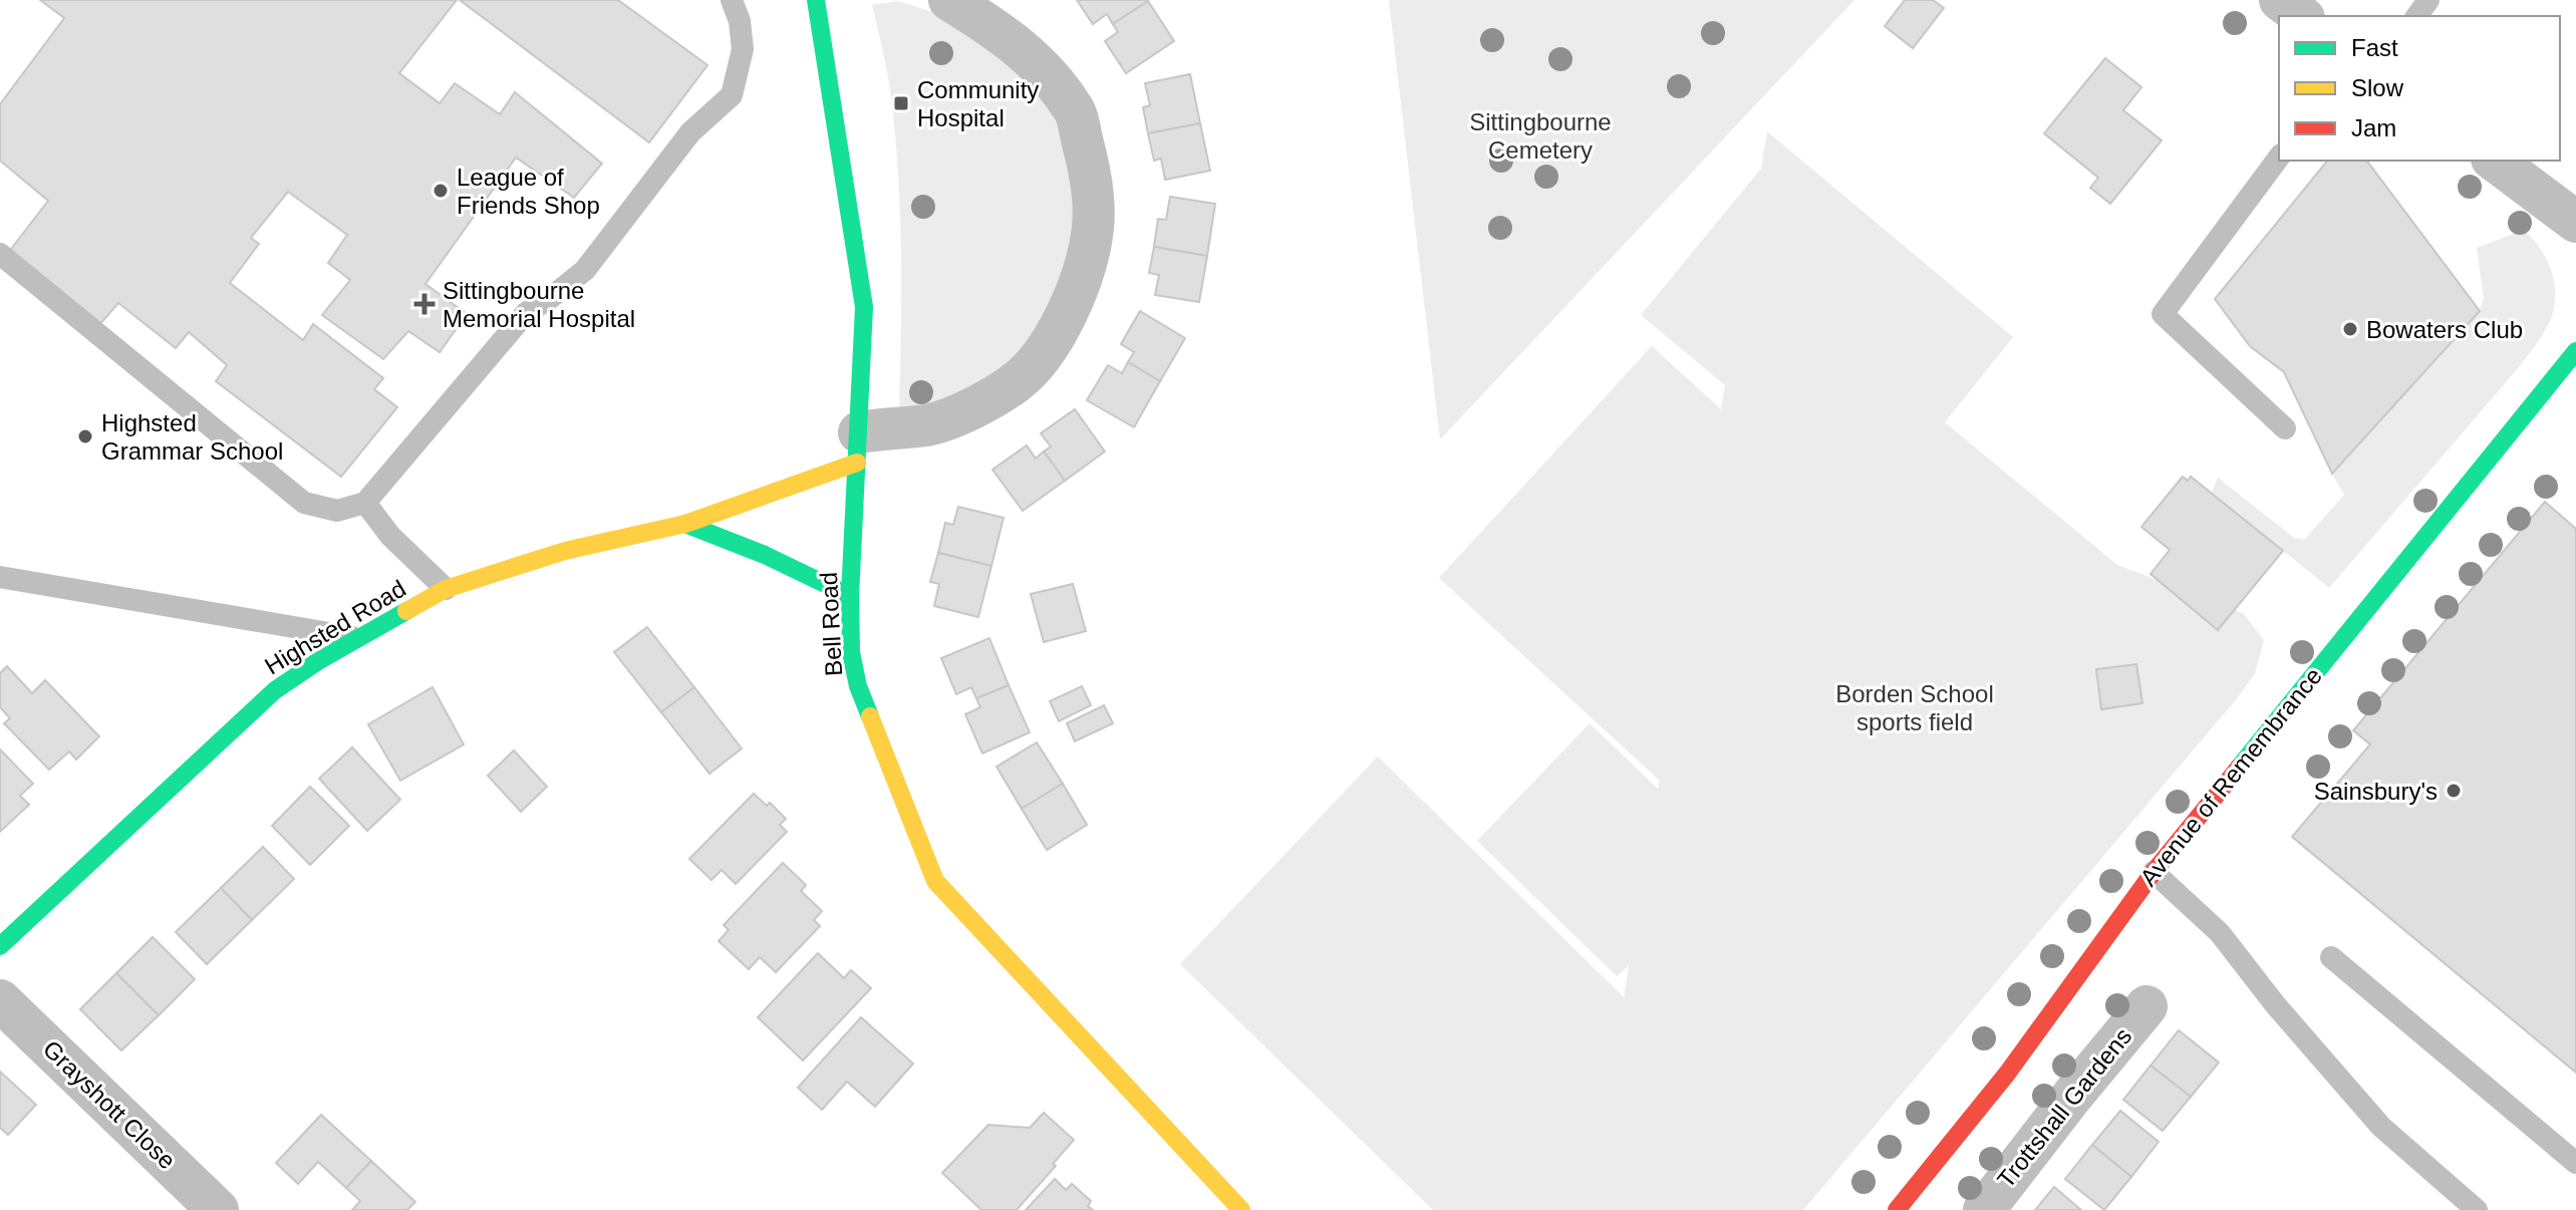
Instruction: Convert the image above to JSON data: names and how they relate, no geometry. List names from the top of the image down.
{
  "streets": {
    "street": [
      "Bell Road",
      "Highsted Road",
      "Avenue of Remembrance",
      "Grayshott Close",
      "Trottshall Gardens"
    ]
  },
  "crossings": [
    ["Bell Road", "Highsted Road"]
  ],
  "parks": ["Sittingbourne Cemetery", "Borden School sports field"],
  "places": {
    "transit": ["Community Hospital"],
    "other": [
      "League of Friends Shop",
      "Bowaters Club",
      "Highsted Grammar School",
      "Sainsbury's"
    ],
    "health": ["Sittingbourne Memorial Hospital"]
  },
  "legend": ["Fast", "Slow", "Jam"]
}
